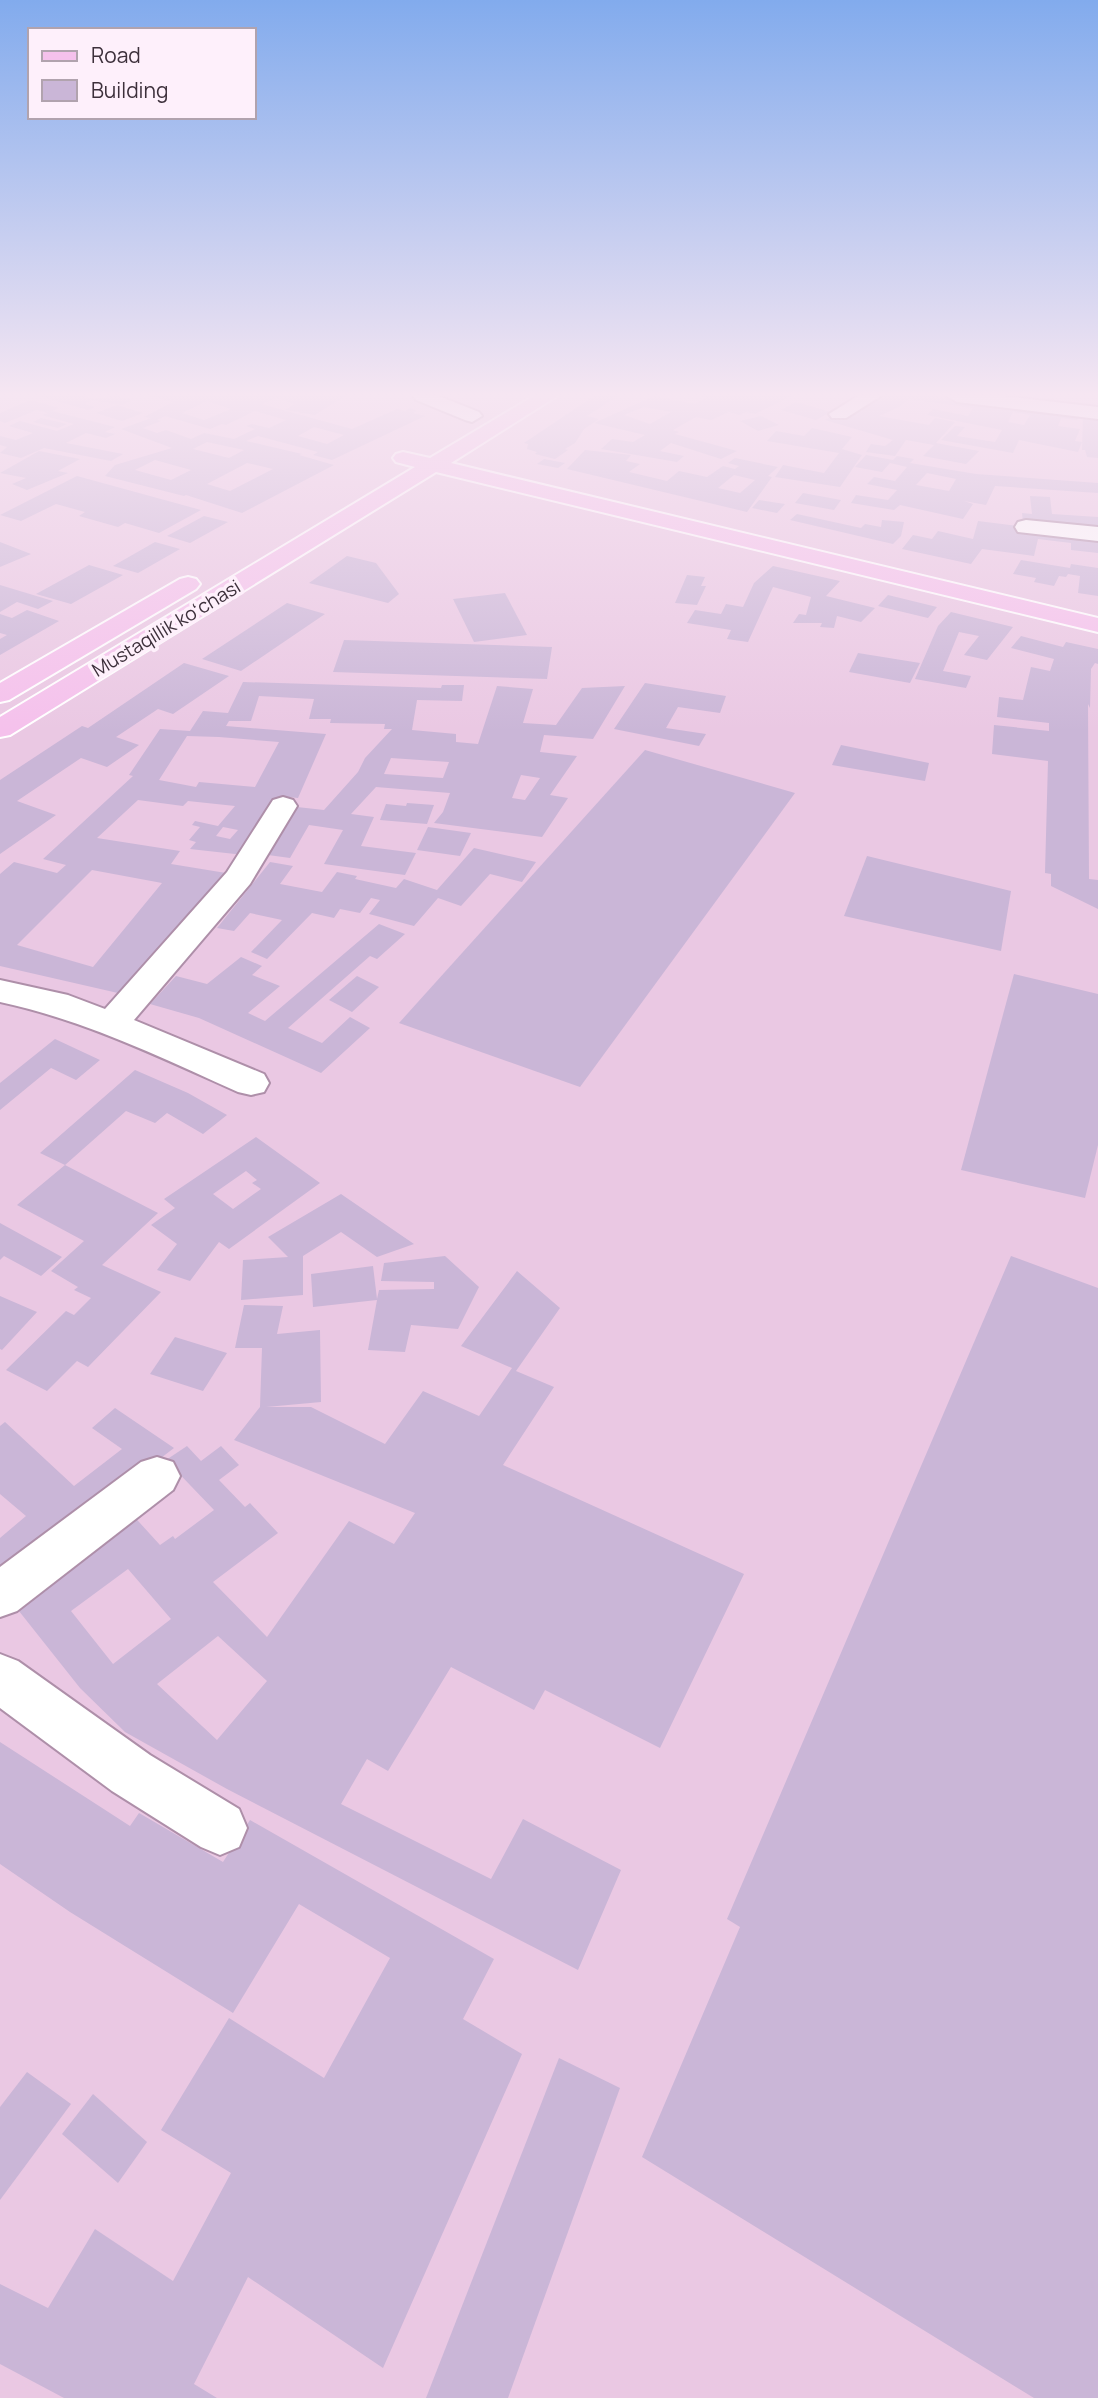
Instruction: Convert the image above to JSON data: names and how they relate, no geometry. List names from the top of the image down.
{
  "streets": {
    "main road": ["Mustaqillik koʻchasi"]
  },
  "legend": ["Road", "Building"]
}
